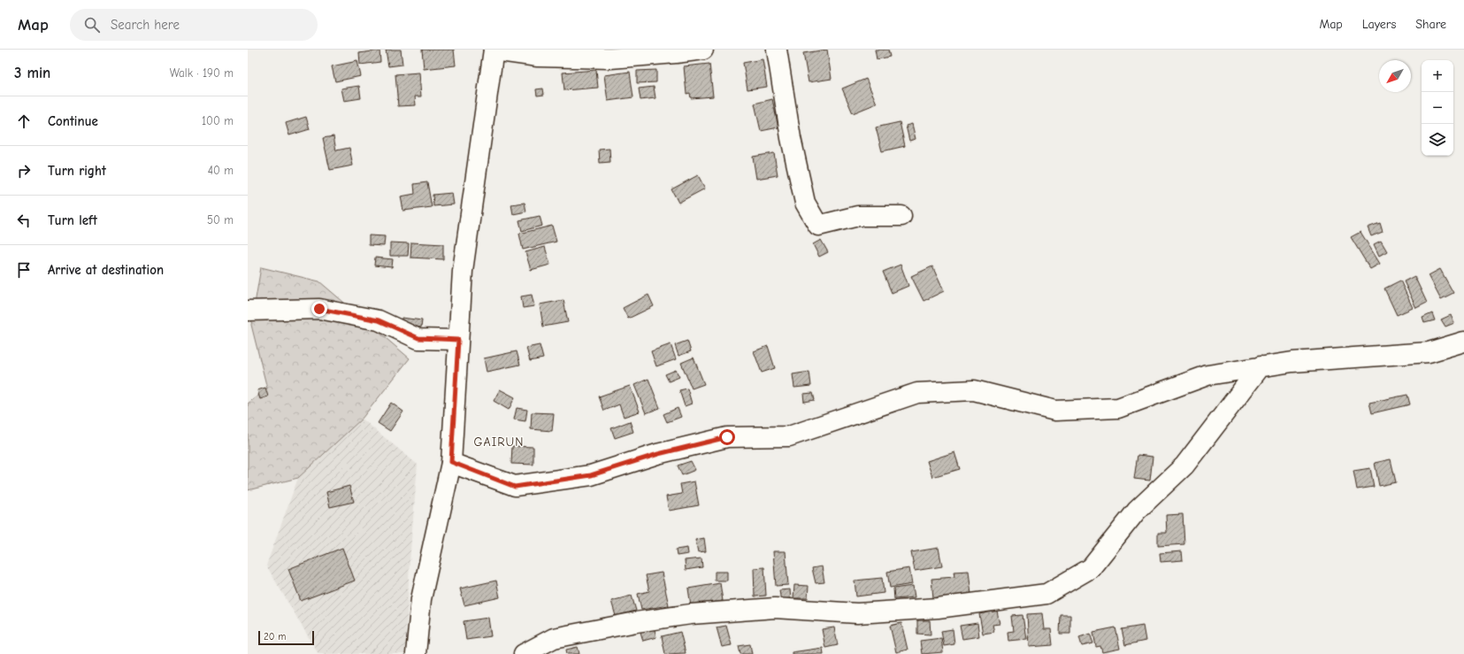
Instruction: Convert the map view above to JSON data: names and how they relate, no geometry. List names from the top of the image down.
{
  "districts": ["GAIRUN"],
  "scale_bar": "20 m",
  "north": "bottom left",
  "page": {
    "header": "Map",
    "search": "Search here",
    "nav": ["Map", "Layers", "Share"],
    "heading": ["3 min", "Walk · 190 m"],
    "map_buttons": ["+", "−"],
    "list": [
      ["Continue", "100 m"],
      ["Turn right", "40 m"],
      ["Turn left", "50 m"],
      "Arrive at destination"
    ],
    "scale": "20 m"
  }
}
